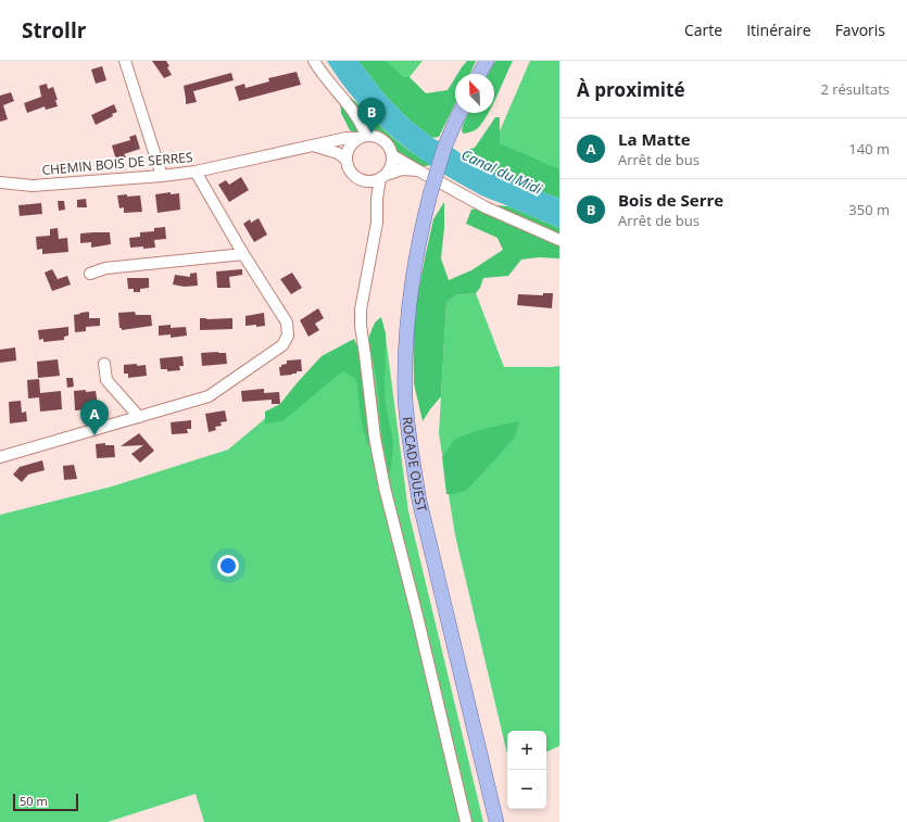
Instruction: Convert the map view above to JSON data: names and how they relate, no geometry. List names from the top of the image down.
{
  "streets": {
    "main road": ["ROCADE OUEST"],
    "street": ["CHEMIN BOIS DE SERRES"]
  },
  "water": ["Canal du Midi"],
  "scale_bar": "50 m",
  "north": "top left",
  "page": {
    "header": "Strollr",
    "nav": ["Carte", "Itinéraire", "Favoris"],
    "heading": ["À proximité", "2 résultats"],
    "pins": ["B", "A"],
    "list": [
      {
        "mark": "A",
        "name": "La Matte",
        "note": "Arrêt de bus",
        "value": "140 m"
      },
      {
        "mark": "B",
        "name": "Bois de Serre",
        "note": "Arrêt de bus",
        "value": "350 m"
      }
    ],
    "map_buttons": ["+", "−"],
    "scale": "50 m"
  }
}
